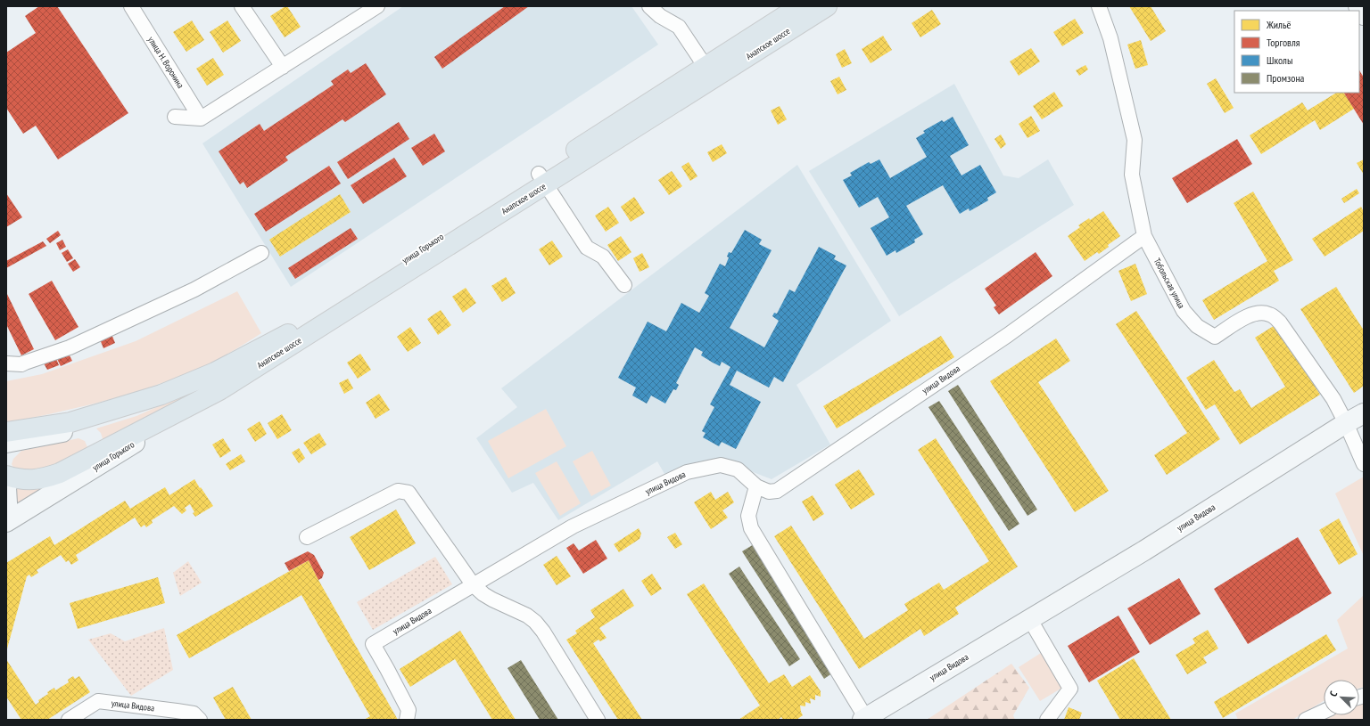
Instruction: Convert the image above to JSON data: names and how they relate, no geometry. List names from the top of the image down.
{
  "streets": {
    "highway": ["Анапское шоссе", "улица Горького"],
    "main road": ["улица Видова"],
    "street": ["улица Н. Воронина", "Тобольская улица"]
  },
  "crossings": [
    ["Анапское шоссе", "улица Горького"],
    ["Тобольская улица", "улица Видова"]
  ],
  "legend": [
    "Жильё",
    "Торговля",
    "Школы",
    "Промзона"
  ],
  "north": "top left"
}
